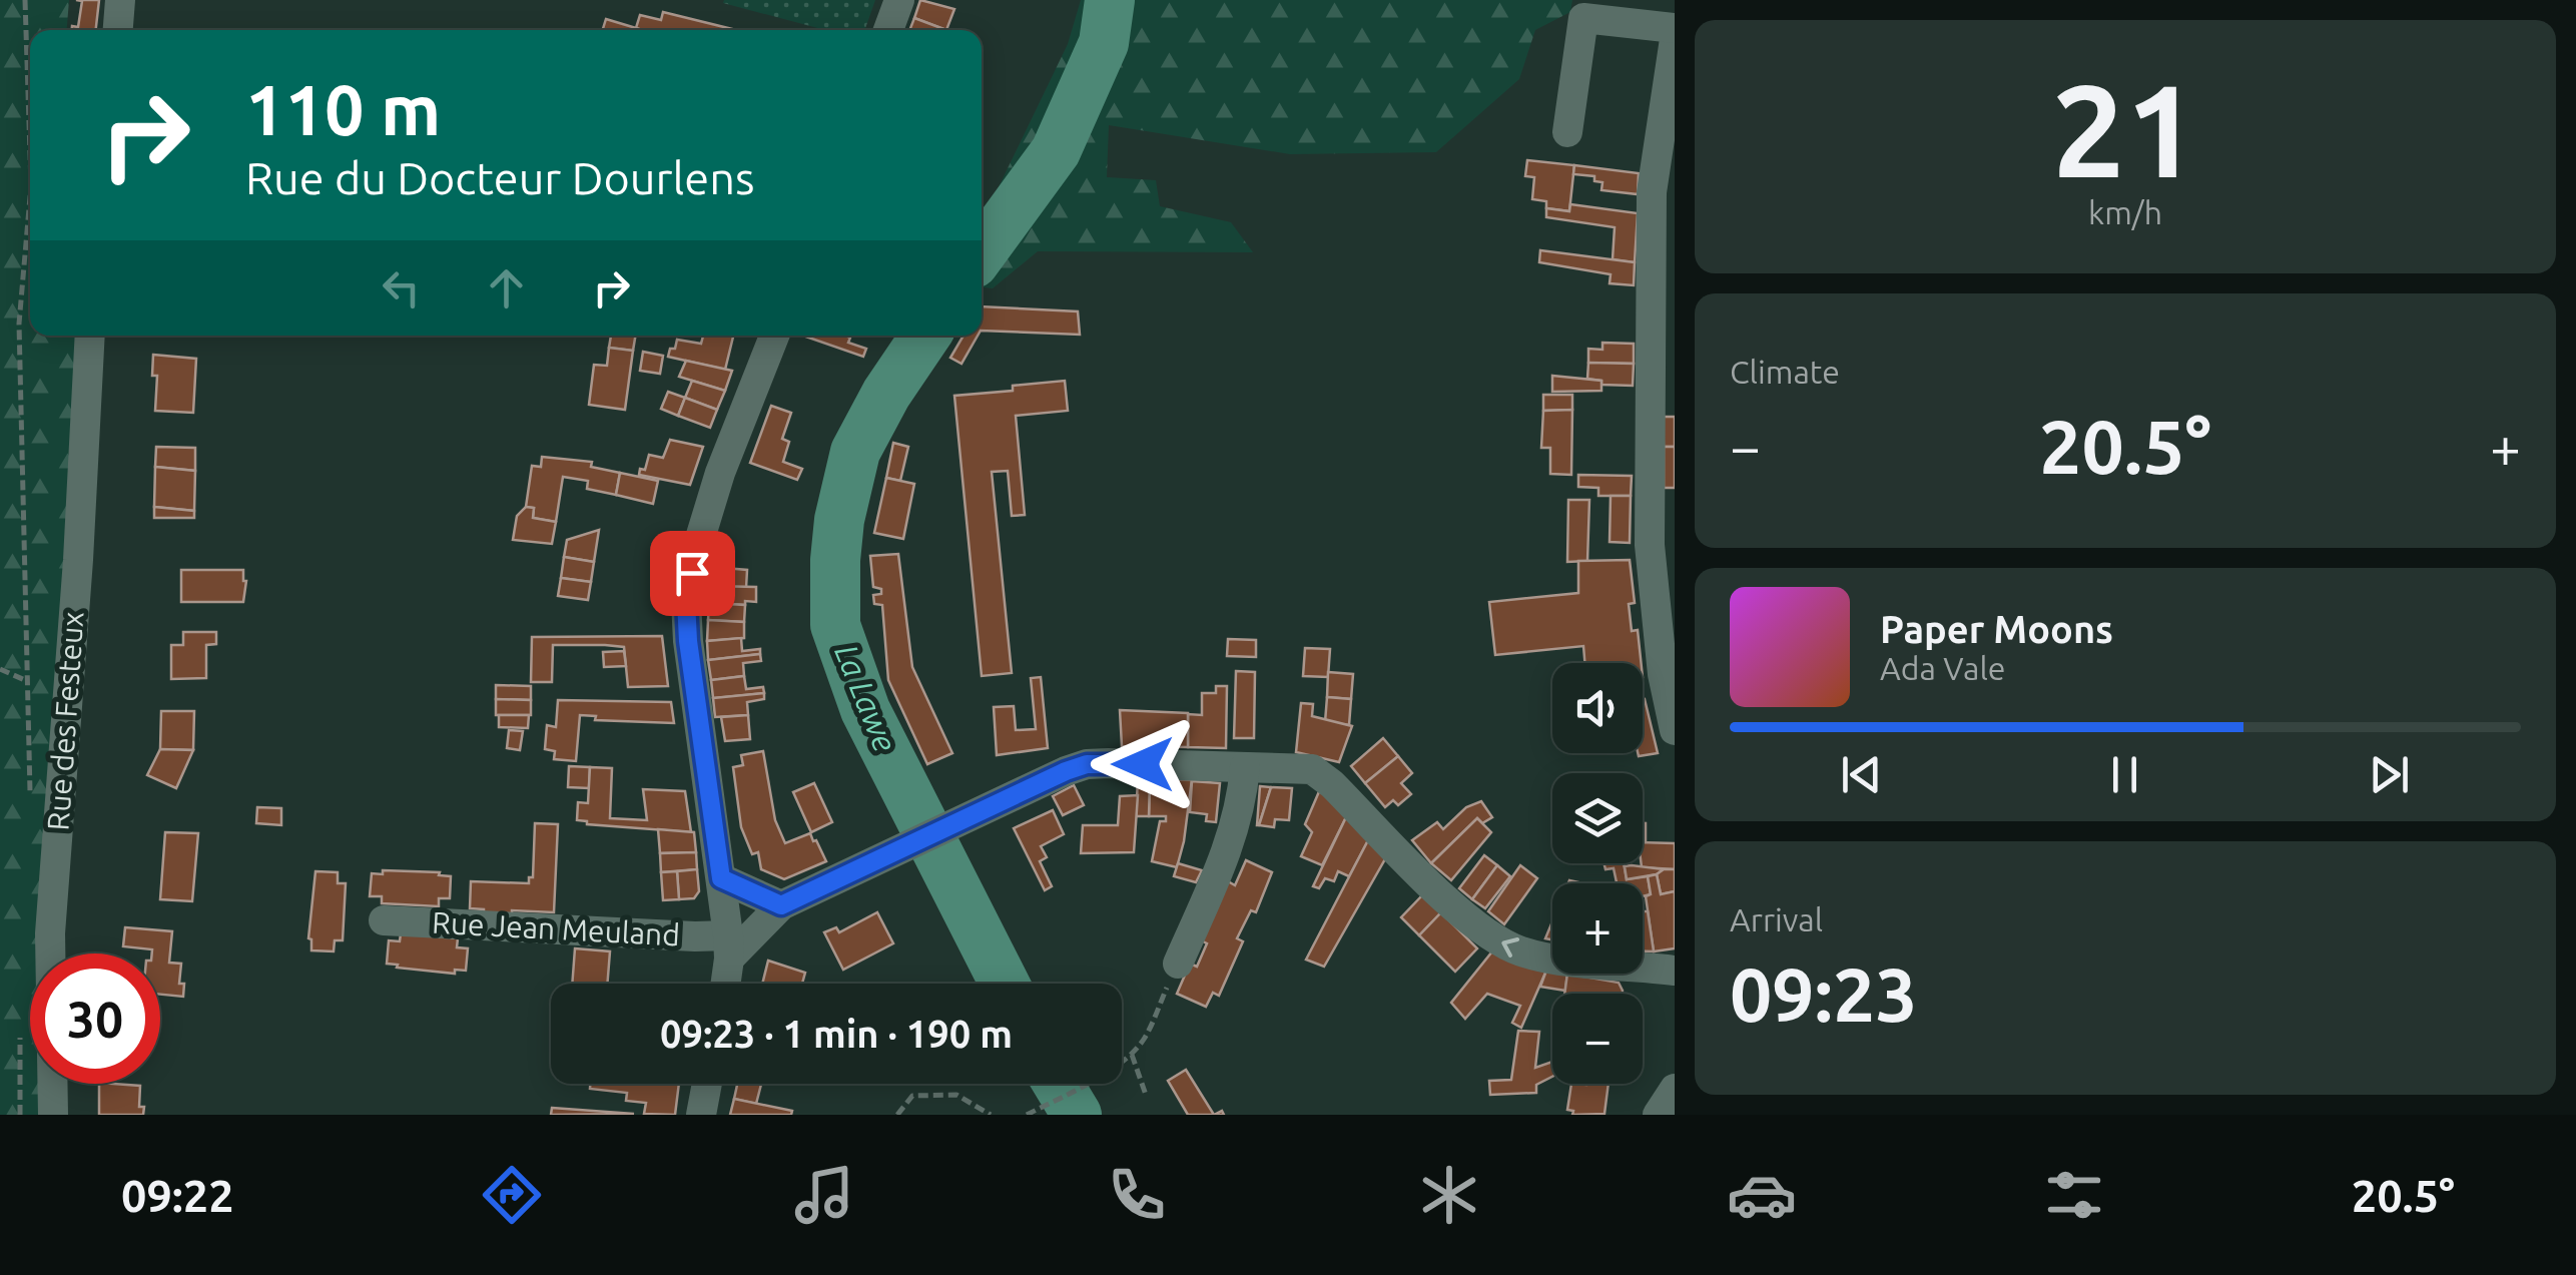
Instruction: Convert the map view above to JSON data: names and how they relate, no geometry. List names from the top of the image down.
{
  "streets": {
    "street": ["Rue des Festeux", "Rue Jean Meuland"]
  },
  "water": ["La Lawe"],
  "page": {
    "tile": [
      ["21", "km/h"],
      "Climate",
      ["Arrival", "09:23"]
    ],
    "turn": ["110 m", "Rue du Docteur Dourlens"],
    "heat": ["−", "20.5°", "+"],
    "song": ["Paper Moons", "Ada Vale"],
    "map_buttons": ["+", "−"],
    "limit": "30",
    "trip": "09:23 · 1 min · 190 m",
    "tabs": ["09:22", "20.5°"]
  }
}
